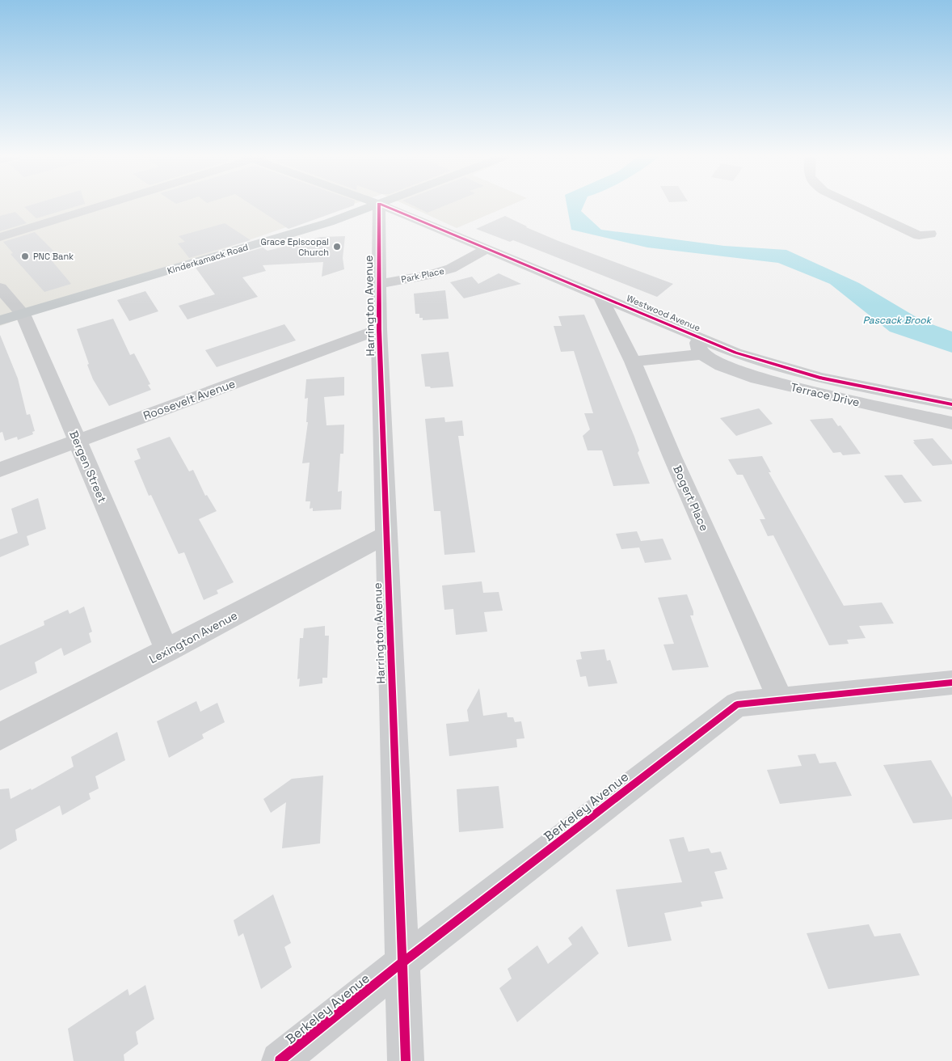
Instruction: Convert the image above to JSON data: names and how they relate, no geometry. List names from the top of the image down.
{
  "streets": {
    "main road": ["Kinderkamack Road"],
    "street": [
      "Park Place",
      "Harrington Avenue",
      "Westwood Avenue",
      "Terrace Drive",
      "Roosevelt Avenue",
      "Bergen Street",
      "Bogert Place",
      "Lexington Avenue",
      "Berkeley Avenue"
    ]
  },
  "crossings": [
    ["Kinderkamack Road", "Bergen Street"],
    ["Park Place", "Harrington Avenue"],
    ["Park Place", "Westwood Avenue"],
    ["Harrington Avenue", "Roosevelt Avenue"],
    ["Harrington Avenue", "Lexington Avenue"],
    ["Harrington Avenue", "Berkeley Avenue"],
    ["Westwood Avenue", "Terrace Drive"],
    ["Westwood Avenue", "Bogert Place"],
    ["Roosevelt Avenue", "Bergen Street"],
    ["Bergen Street", "Lexington Avenue"],
    ["Bogert Place", "Berkeley Avenue"]
  ],
  "water": ["Pascack Brook"],
  "places": ["Grace Episcopal Church", "PNC Bank"]
}
